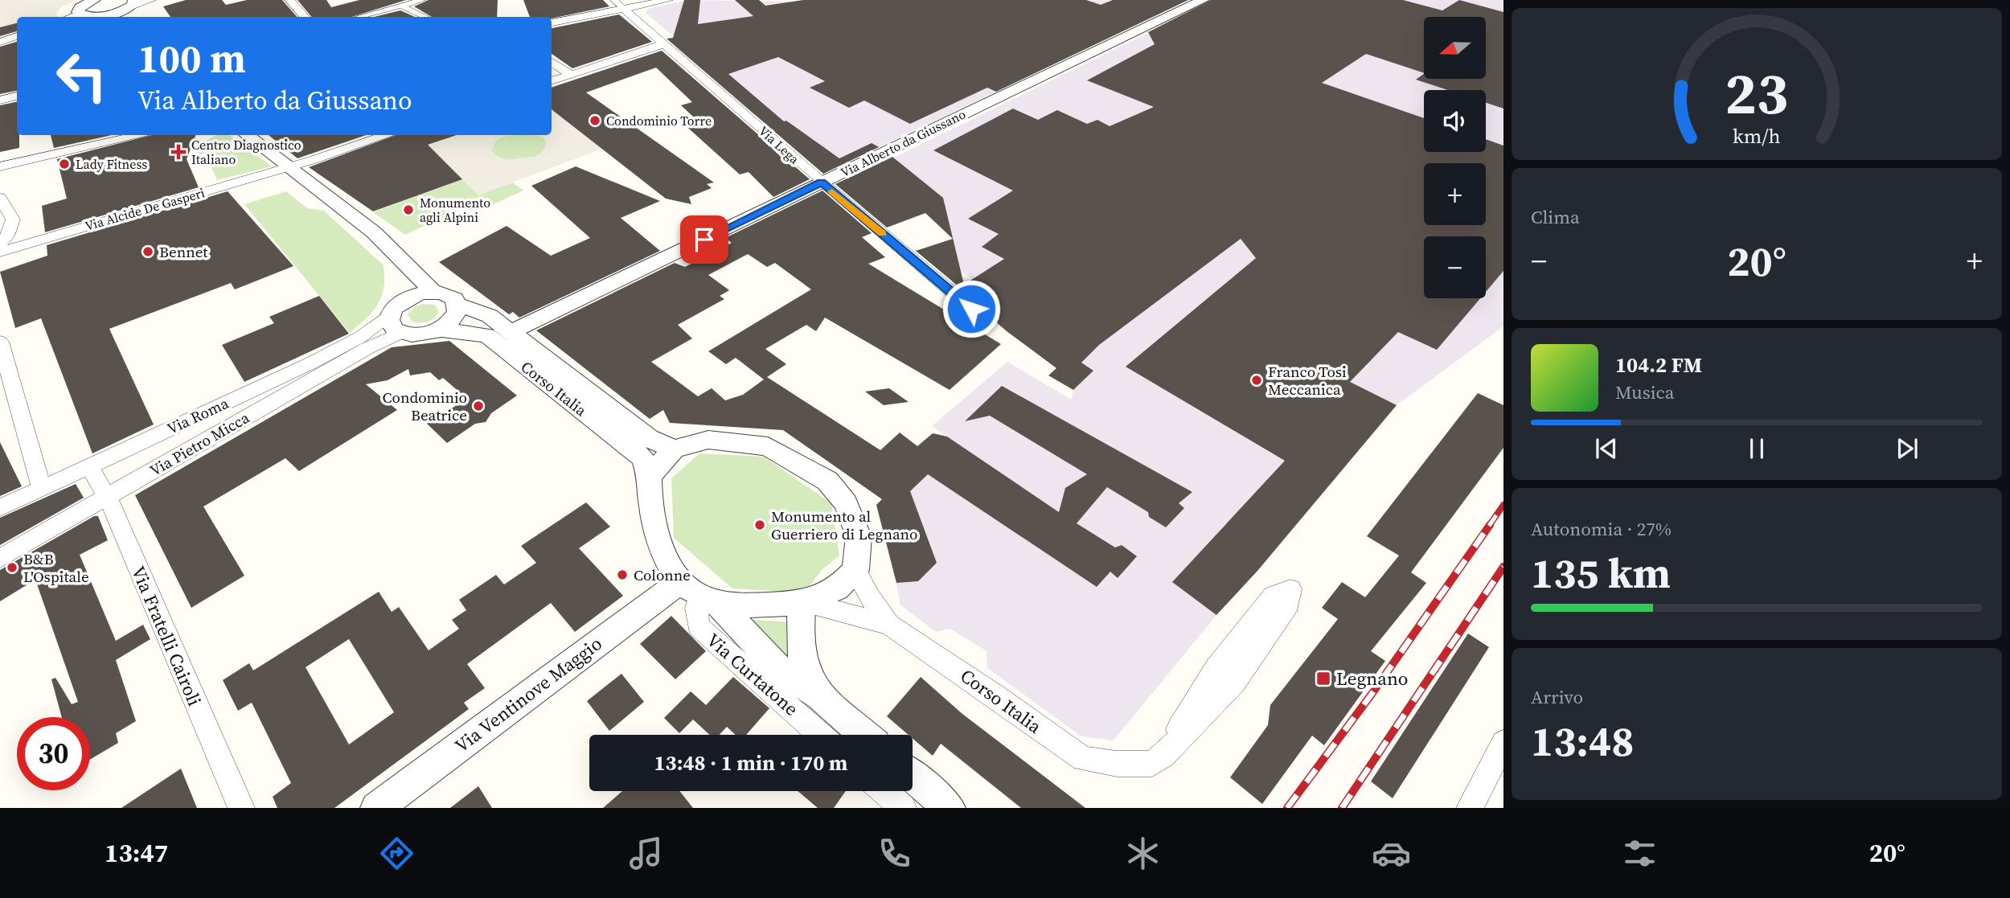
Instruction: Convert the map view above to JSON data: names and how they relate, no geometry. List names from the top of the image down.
{
  "streets": {
    "street": [
      "Via Alberto da Giussano",
      "Via Lega",
      "Via Alcide De Gasperi",
      "Corso Italia",
      "Via Roma",
      "Via Pietro Micca",
      "Via Fratelli Cairoli",
      "Via Curtatone",
      "Via Ventinove Maggio"
    ]
  },
  "crossings": [
    ["Via Alberto da Giussano", "Via Lega"],
    ["Via Alberto da Giussano", "Corso Italia"],
    ["Corso Italia", "Via Pietro Micca"],
    ["Corso Italia", "Via Curtatone"],
    ["Corso Italia", "Via Ventinove Maggio"],
    ["Via Roma", "Via Fratelli Cairoli"],
    ["Via Pietro Micca", "Via Fratelli Cairoli"],
    ["Via Curtatone", "Via Ventinove Maggio"]
  ],
  "places": {
    "other": [
      "Condominio Torre",
      "Lady Fitness",
      "Monumento agli Alpini",
      "Bennet",
      "Franco Tosi Meccanica",
      "Condominio Beatrice",
      "Monumento al Guerriero di Legnano",
      "B&B L'Ospitale",
      "Colonne"
    ],
    "health": ["Centro Diagnostico Italiano"],
    "transit": ["Legnano"]
  },
  "north": "left",
  "page": {
    "map_buttons": ["+", "−"],
    "turn": ["100 m", "Via Alberto da Giussano"],
    "tile": [
      "Clima",
      ["Autonomia · 27%", "135 km"],
      ["Arrivo", "13:48"]
    ],
    "heat": ["−", "20°", "+"],
    "song": ["104.2 FM", "Musica"],
    "limit": "30",
    "trip": "13:48 · 1 min · 170 m",
    "tabs": ["13:47", "20°"],
    "gauge": ["23", "km/h"]
  }
}
